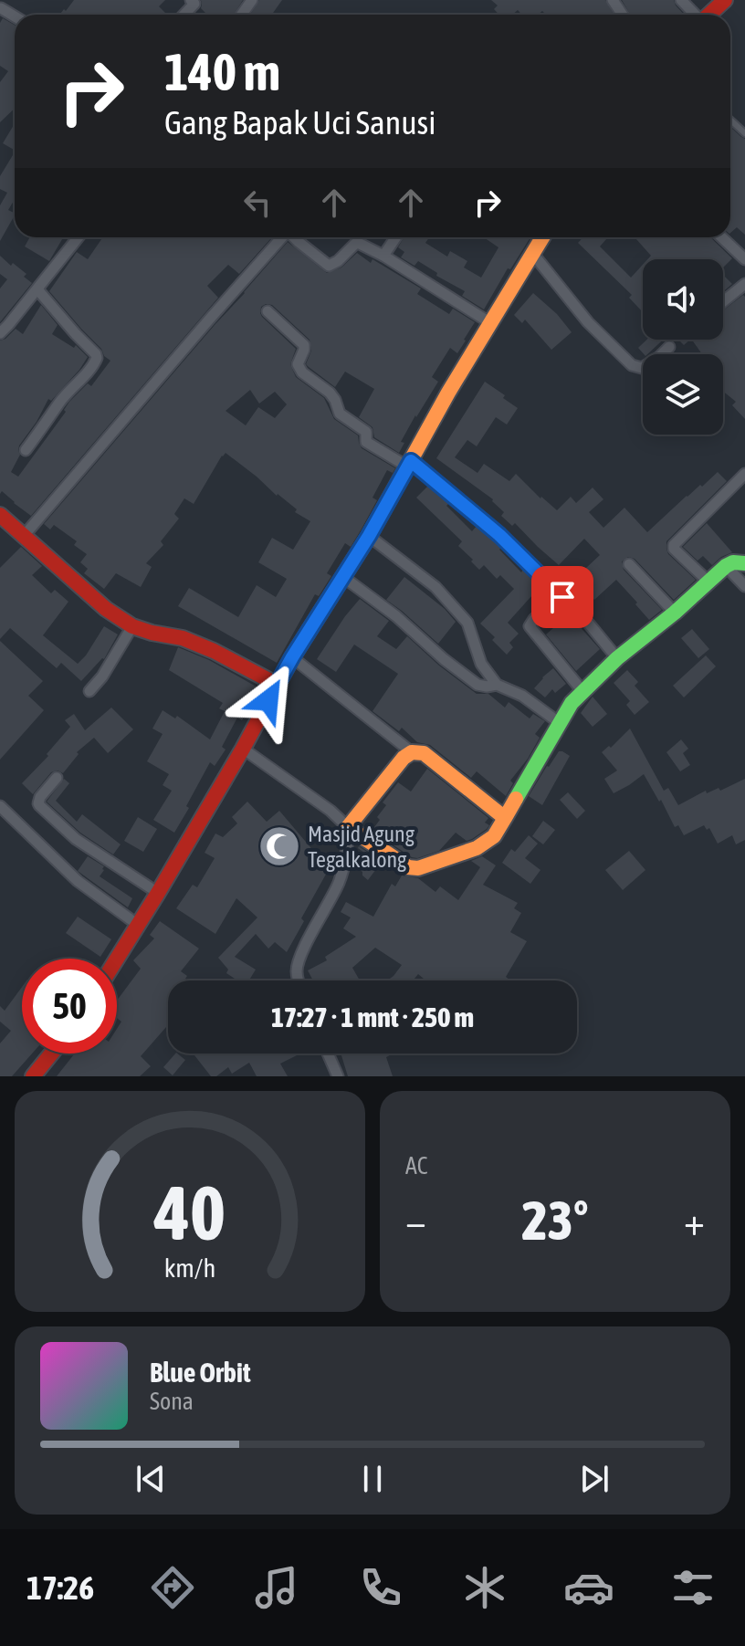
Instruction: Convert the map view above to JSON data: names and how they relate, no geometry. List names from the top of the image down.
{
  "places": {
    "mosque": ["Masjid Agung Tegalkalong"]
  },
  "page": {
    "turn": ["140 m", "Gang Bapak Uci Sanusi"],
    "limit": "50",
    "trip": "17:27 · 1 mnt · 250 m",
    "tile": "AC",
    "heat": ["−", "23°", "+"],
    "song": ["Blue Orbit", "Sona"],
    "tabs": "17:26",
    "gauge": ["40", "km/h"]
  }
}
